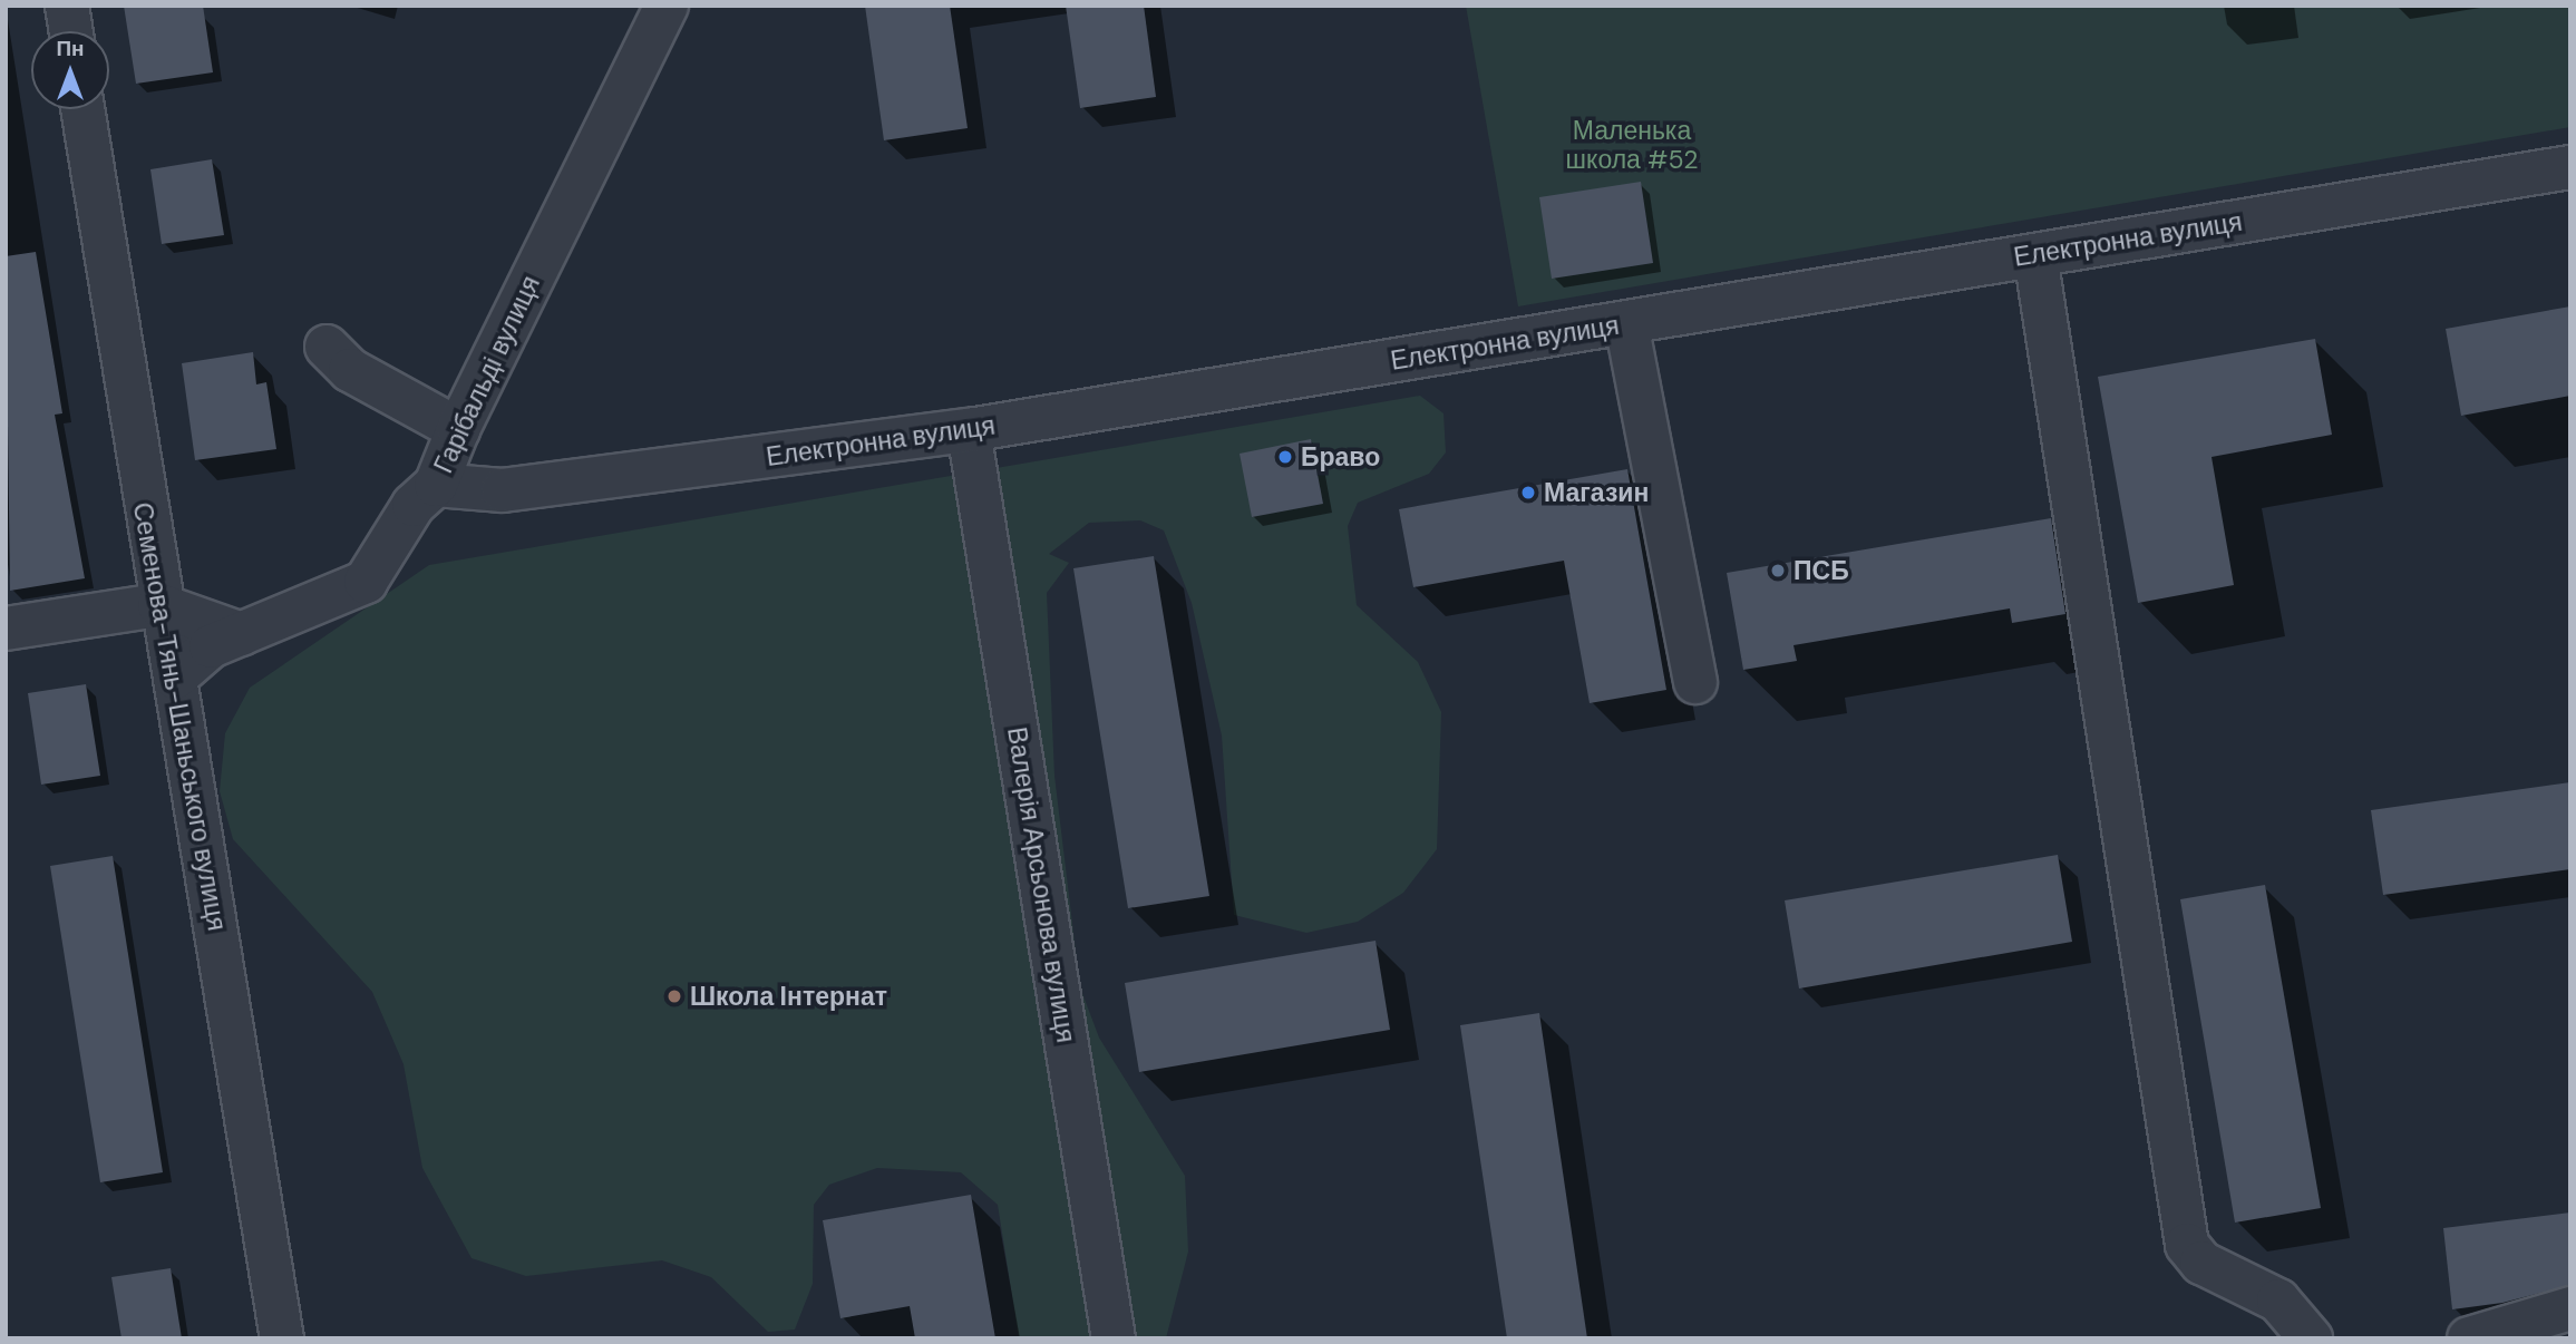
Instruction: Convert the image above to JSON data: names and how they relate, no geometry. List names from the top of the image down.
{
  "streets": {
    "street": [
      "Електронна вулиця",
      "Гарібальді вулиця",
      "Семенова-Тянь-Шаньського вулиця",
      "Валерія Арсьонова вулиця"
    ]
  },
  "crossings": [
    ["Електронна вулиця", "Гарібальді вулиця"],
    ["Електронна вулиця", "Валерія Арсьонова вулиця"],
    ["Гарібальді вулиця", "Семенова-Тянь-Шаньського вулиця"]
  ],
  "parks": ["Маленька школа #52"],
  "places": [
    "Браво",
    "Магазин",
    "ПСБ",
    "Школа Інтернат"
  ],
  "north": "top"
}
